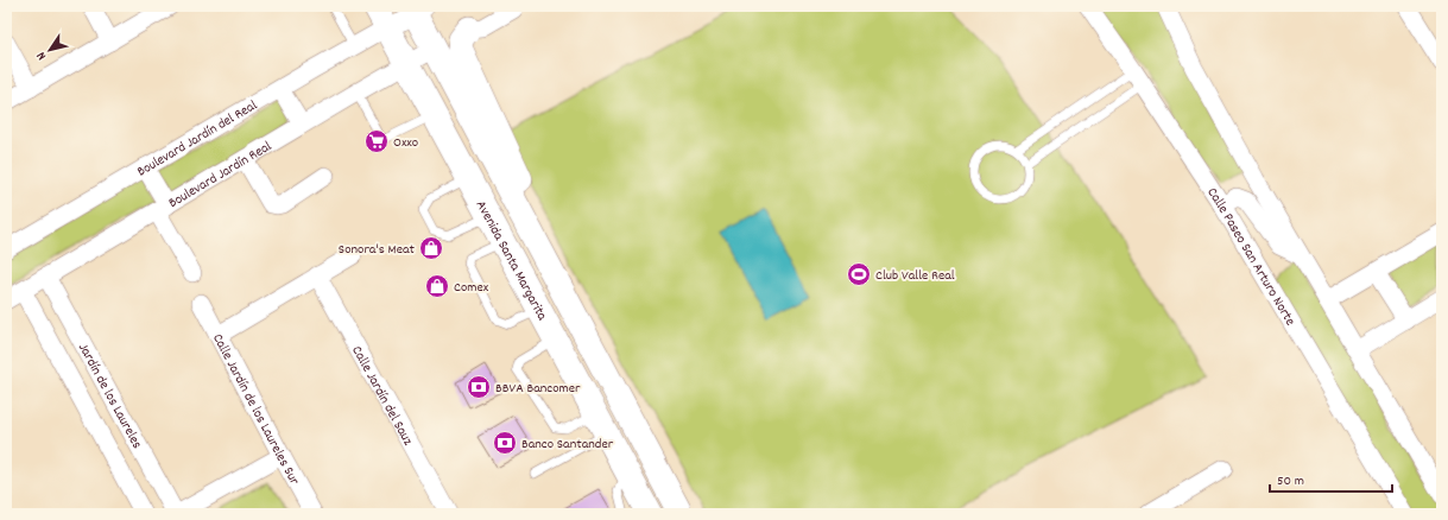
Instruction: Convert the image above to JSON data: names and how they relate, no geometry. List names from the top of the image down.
{
  "streets": {
    "main road": ["Avenida Santa Margarita"],
    "street": [
      "Boulevard Jardín del Real",
      "Boulevard Jardín Real",
      "Calle Paseo San Arturo Norte",
      "Jardín de los Laureles",
      "Calle Jardín del Sauz",
      "Calle Jardín de los Laureles Sur"
    ]
  },
  "crossings": [
    ["Boulevard Jardín del Real", "Avenida Santa Margarita"],
    ["Boulevard Jardín Real", "Avenida Santa Margarita"],
    ["Boulevard Jardín Real", "Jardín de los Laureles"]
  ],
  "places": {
    "supermarket": ["Oxxo"],
    "shop": ["Sonora's Meat", "Comex"],
    "sports": ["Club Valle Real"],
    "bank": ["BBVA Bancomer", "Banco Santander"]
  },
  "scale_bar": "50 m",
  "north": "bottom left"
}
